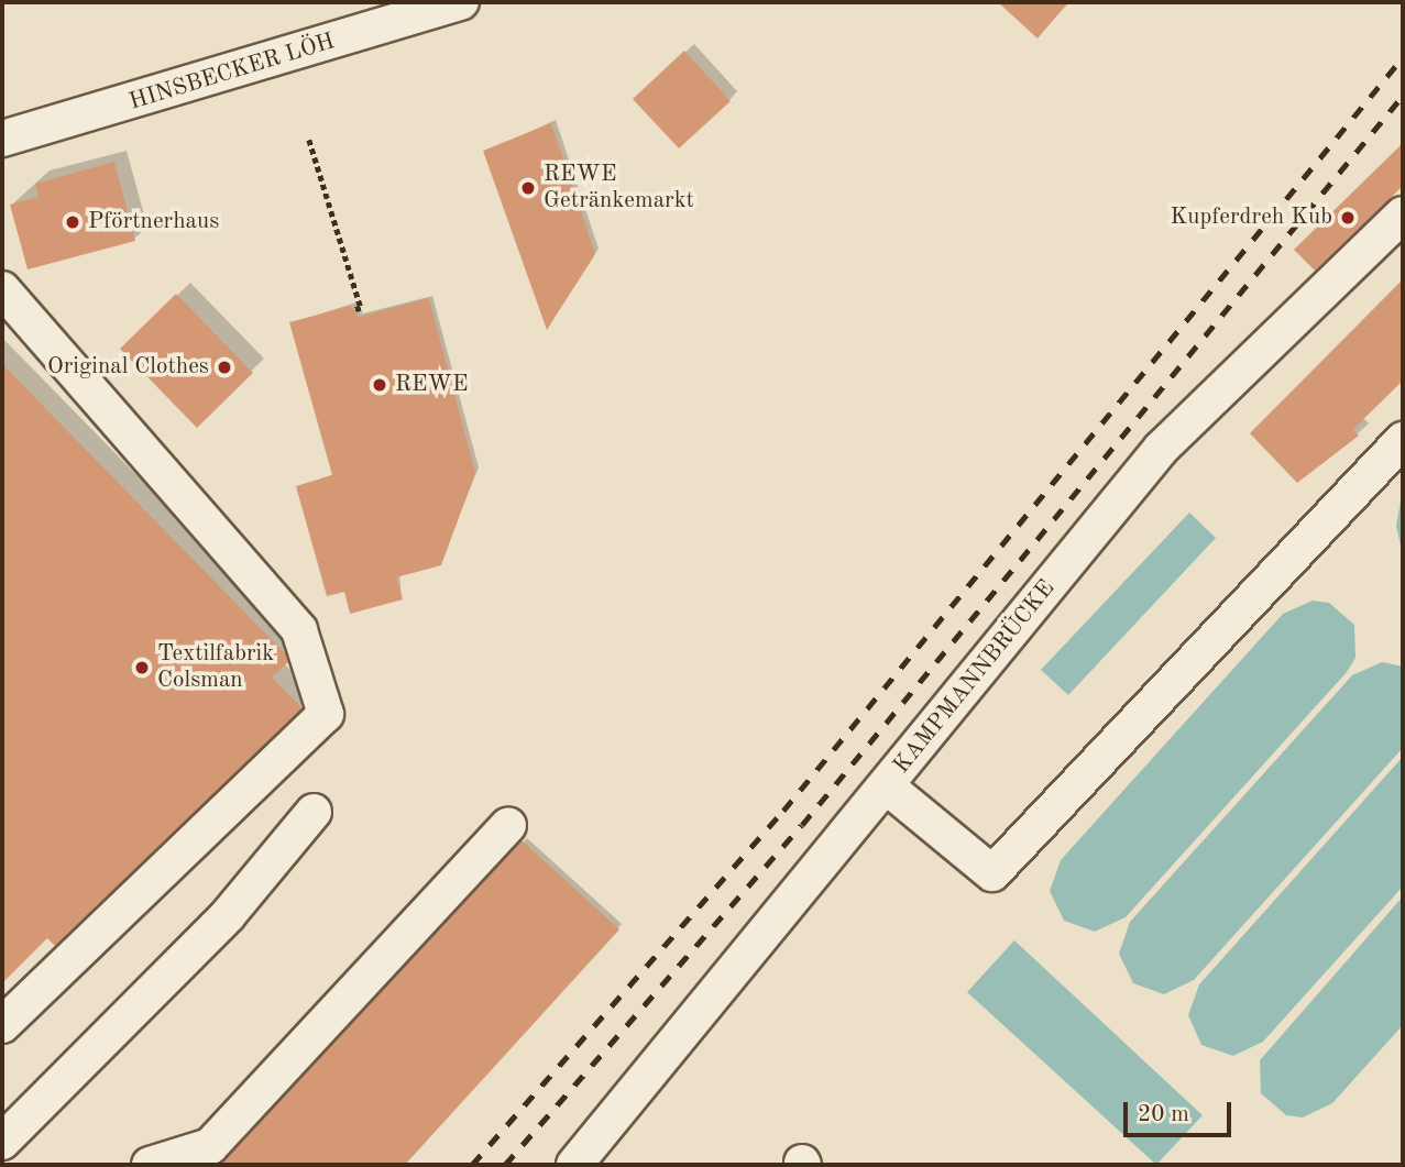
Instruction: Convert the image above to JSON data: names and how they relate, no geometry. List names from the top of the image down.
{
  "streets": {
    "street": ["HINSBECKER LÖH", "KAMPMANNBRÜCKE"]
  },
  "places": [
    "REWE Getränkemarkt",
    "Kupferdreh Kub",
    "Pförtnerhaus",
    "Original Clothes",
    "REWE",
    "Textilfabrik Colsman"
  ],
  "scale_bar": "20 m"
}
